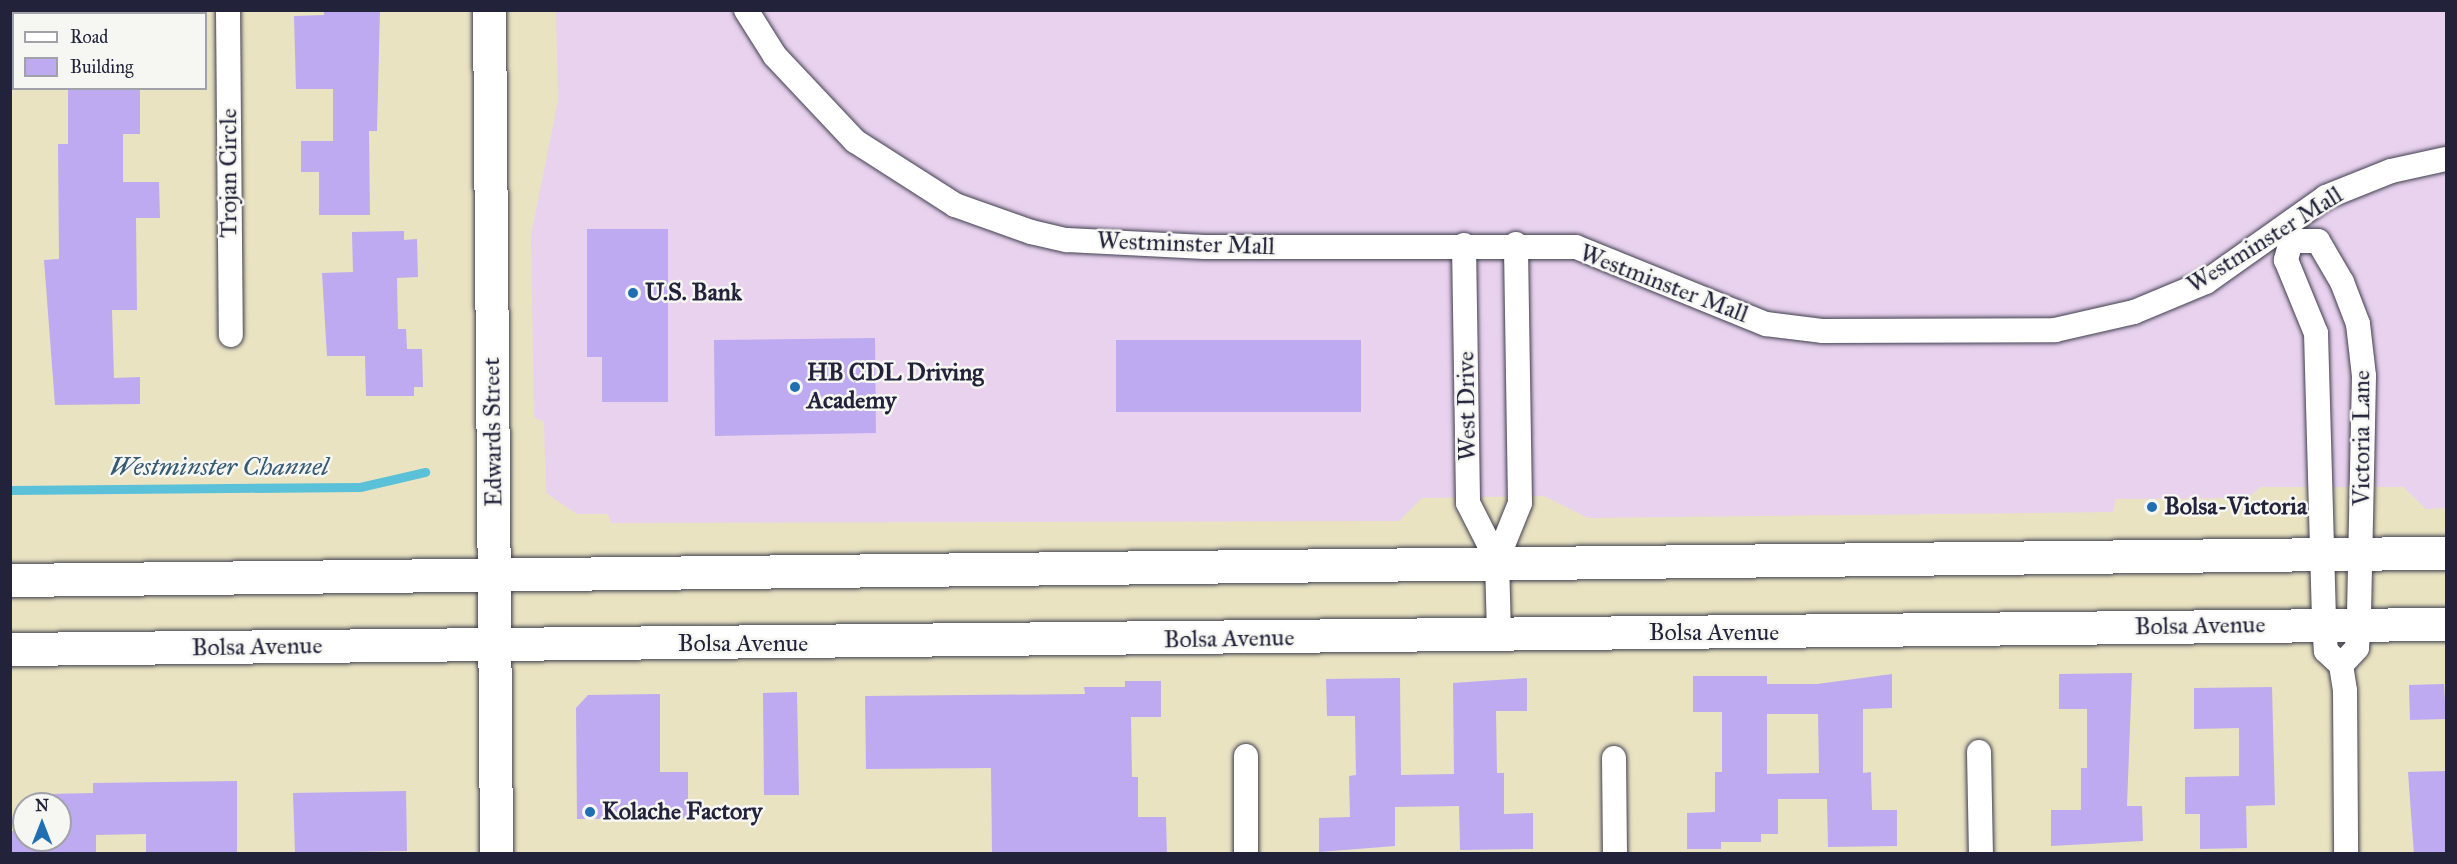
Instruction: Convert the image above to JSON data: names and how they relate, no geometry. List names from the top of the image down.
{
  "streets": {
    "main road": ["Edwards Street", "Bolsa Avenue"],
    "street": [
      "Trojan Circle",
      "Westminster Mall",
      "West Drive",
      "Victoria Lane"
    ]
  },
  "crossings": [
    ["Westminster Mall", "West Drive"],
    ["Westminster Mall", "Victoria Lane"],
    ["West Drive", "Bolsa Avenue"],
    ["Edwards Street", "Bolsa Avenue"],
    ["Victoria Lane", "Bolsa Avenue"]
  ],
  "water": ["Westminster Channel"],
  "places": [
    "U.S. Bank",
    "HB CDL Driving Academy",
    "Bolsa-Victoria",
    "Kolache Factory"
  ],
  "legend": ["Road", "Building"],
  "north": "top"
}
